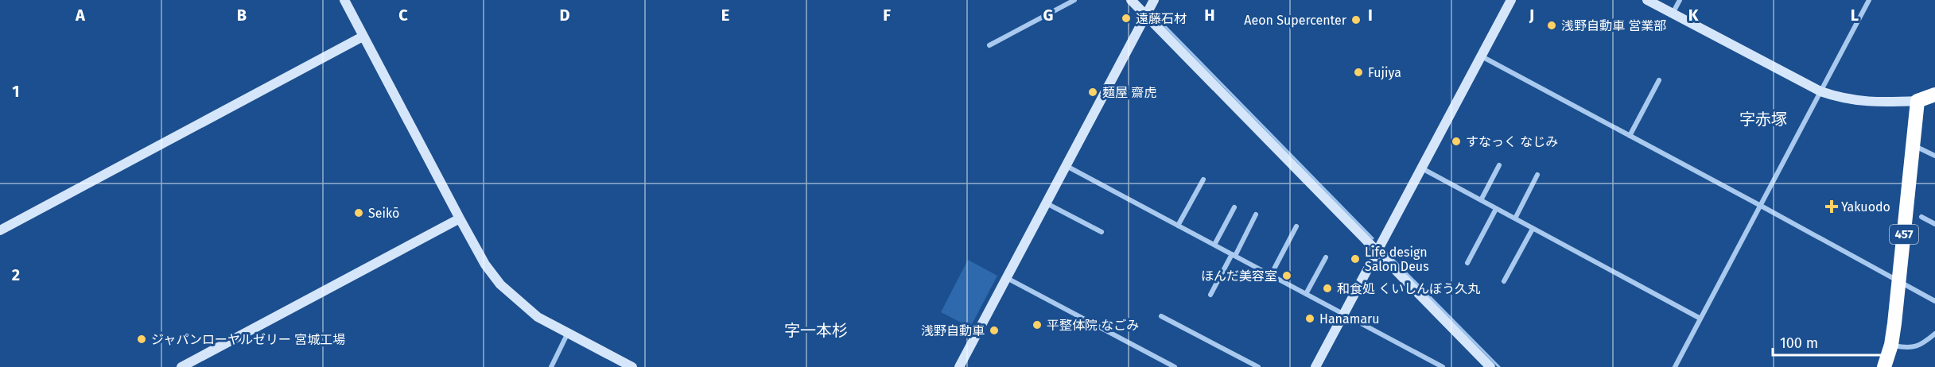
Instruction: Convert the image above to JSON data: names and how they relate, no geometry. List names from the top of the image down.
{
  "streets": {
    "highway": ["457"]
  },
  "districts": ["字赤塚", "字一本杉"],
  "places": {
    "other": [
      "遠藤石材",
      "Aeon Supercenter",
      "浅野自動車 営業部",
      "Fujiya",
      "麺屋 齋虎",
      "すなっく なじみ",
      "Seikō",
      "Life design Salon Deus",
      "ほんだ美容室",
      "和食処 くいしんぼう久丸",
      "Hanamaru",
      "平整体院 なごみ",
      "浅野自動車",
      "ジャパンローヤルゼリー 宮城工場"
    ],
    "health": ["Yakuodo"]
  },
  "scale_bar": "100 m",
  "grid": {
    "columns": [
      "A",
      "B",
      "C",
      "D",
      "E",
      "F",
      "G",
      "H",
      "I",
      "J",
      "K",
      "L"
    ],
    "rows": ["1", "2"]
  }
}
